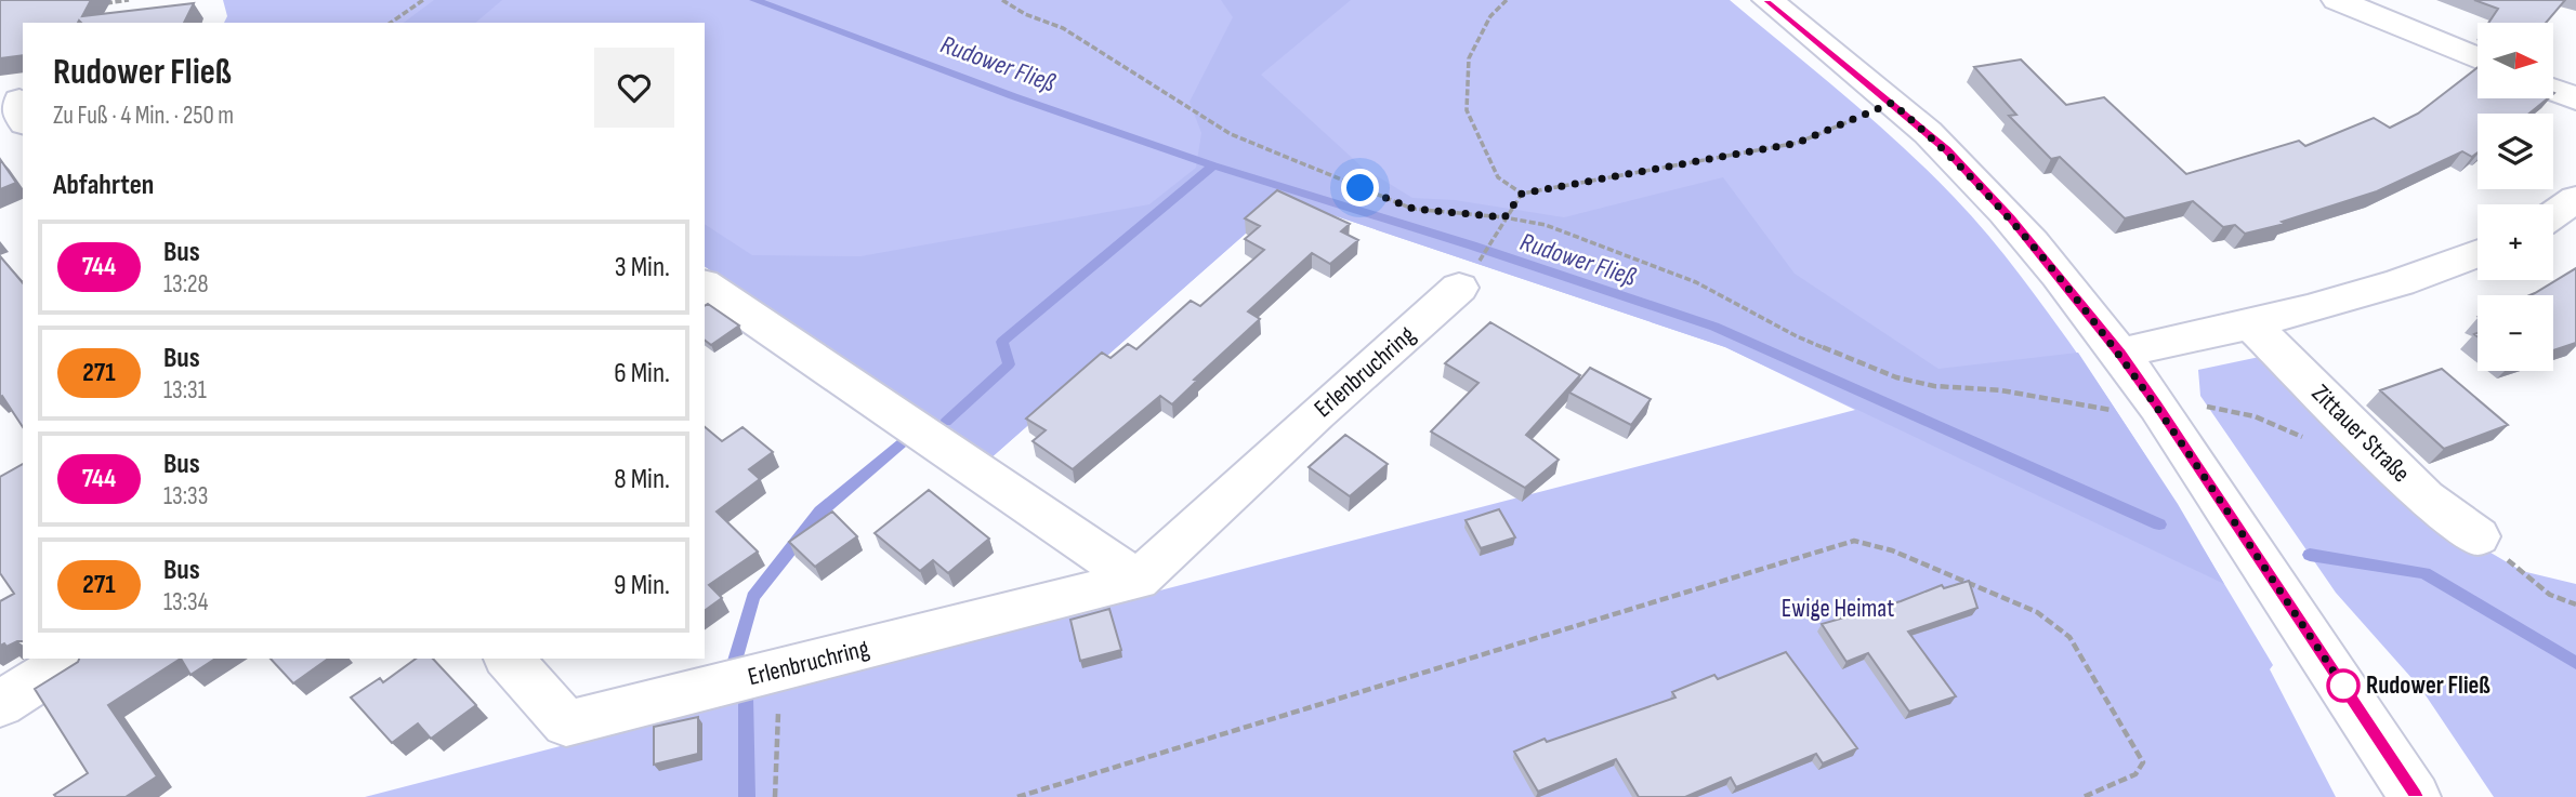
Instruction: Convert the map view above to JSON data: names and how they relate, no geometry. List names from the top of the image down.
{
  "streets": {
    "street": ["Erlenbruchring", "Zittauer Straße"]
  },
  "water": ["Rudower Fließ"],
  "parks": ["Ewige Heimat"],
  "places": ["Rudower Fließ"],
  "lines": ["bus line 744"],
  "north": "right",
  "page": {
    "map_buttons": ["+", "−"],
    "heading": [
      ["Rudower Fließ", "Zu Fuß · 4 Min. · 250 m"],
      "Abfahrten"
    ],
    "list": [
      {
        "mark": "744",
        "name": "Bus",
        "note": "13:28",
        "value": "3 Min."
      },
      {
        "mark": "271",
        "name": "Bus",
        "note": "13:31",
        "value": "6 Min."
      },
      {
        "mark": "744",
        "name": "Bus",
        "note": "13:33",
        "value": "8 Min."
      },
      {
        "mark": "271",
        "name": "Bus",
        "note": "13:34",
        "value": "9 Min."
      }
    ]
  }
}
